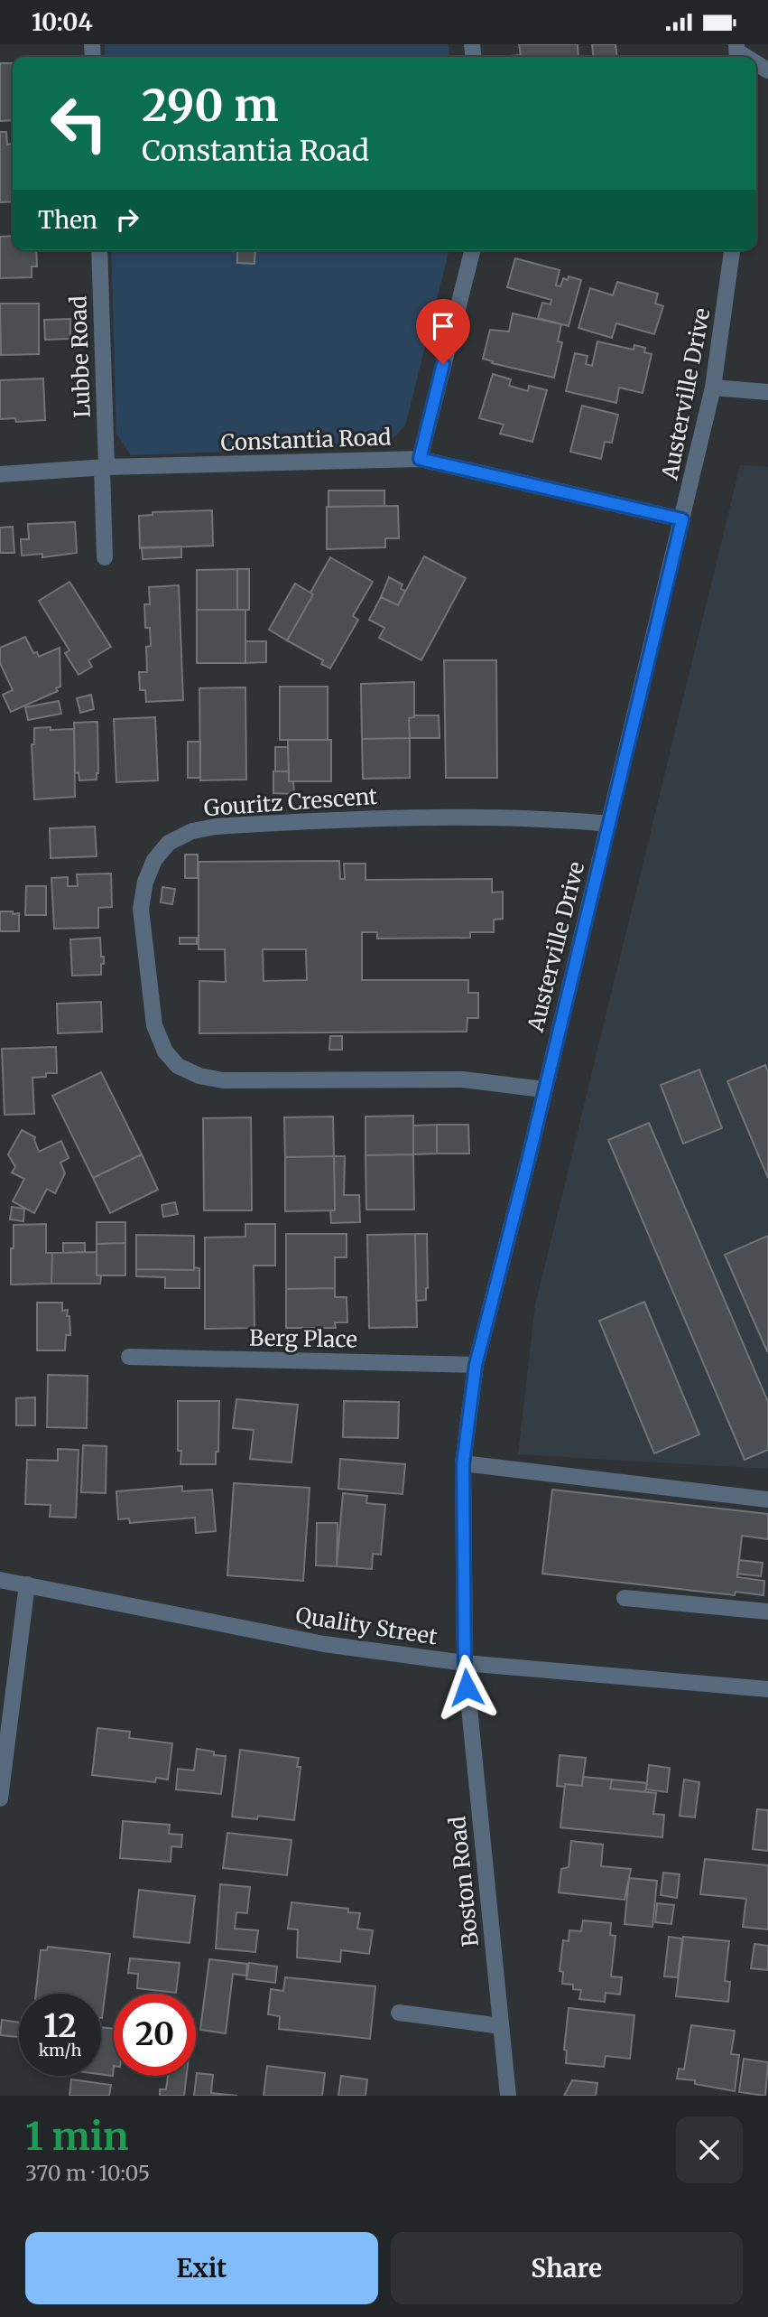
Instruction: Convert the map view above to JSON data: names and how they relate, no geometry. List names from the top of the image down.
{
  "streets": {
    "street": [
      "Lubbe Road",
      "Austerville Drive",
      "Constantia Road",
      "Gouritz Crescent",
      "Berg Place",
      "Quality Street",
      "Boston Road"
    ]
  },
  "crossings": [
    ["Lubbe Road", "Constantia Road"],
    ["Austerville Drive", "Constantia Road"],
    ["Austerville Drive", "Gouritz Crescent"],
    ["Austerville Drive", "Berg Place"],
    ["Austerville Drive", "Quality Street"],
    ["Austerville Drive", "Boston Road"],
    ["Quality Street", "Boston Road"]
  ],
  "page": {
    "status": "10:04",
    "turn": ["290 m", "Constantia Road"],
    "then": "Then",
    "speed": "12 km/h",
    "limit": "20",
    "heading": ["1 min", "370 m · 10:05"],
    "buttons": ["Exit", "Share"]
  }
}
